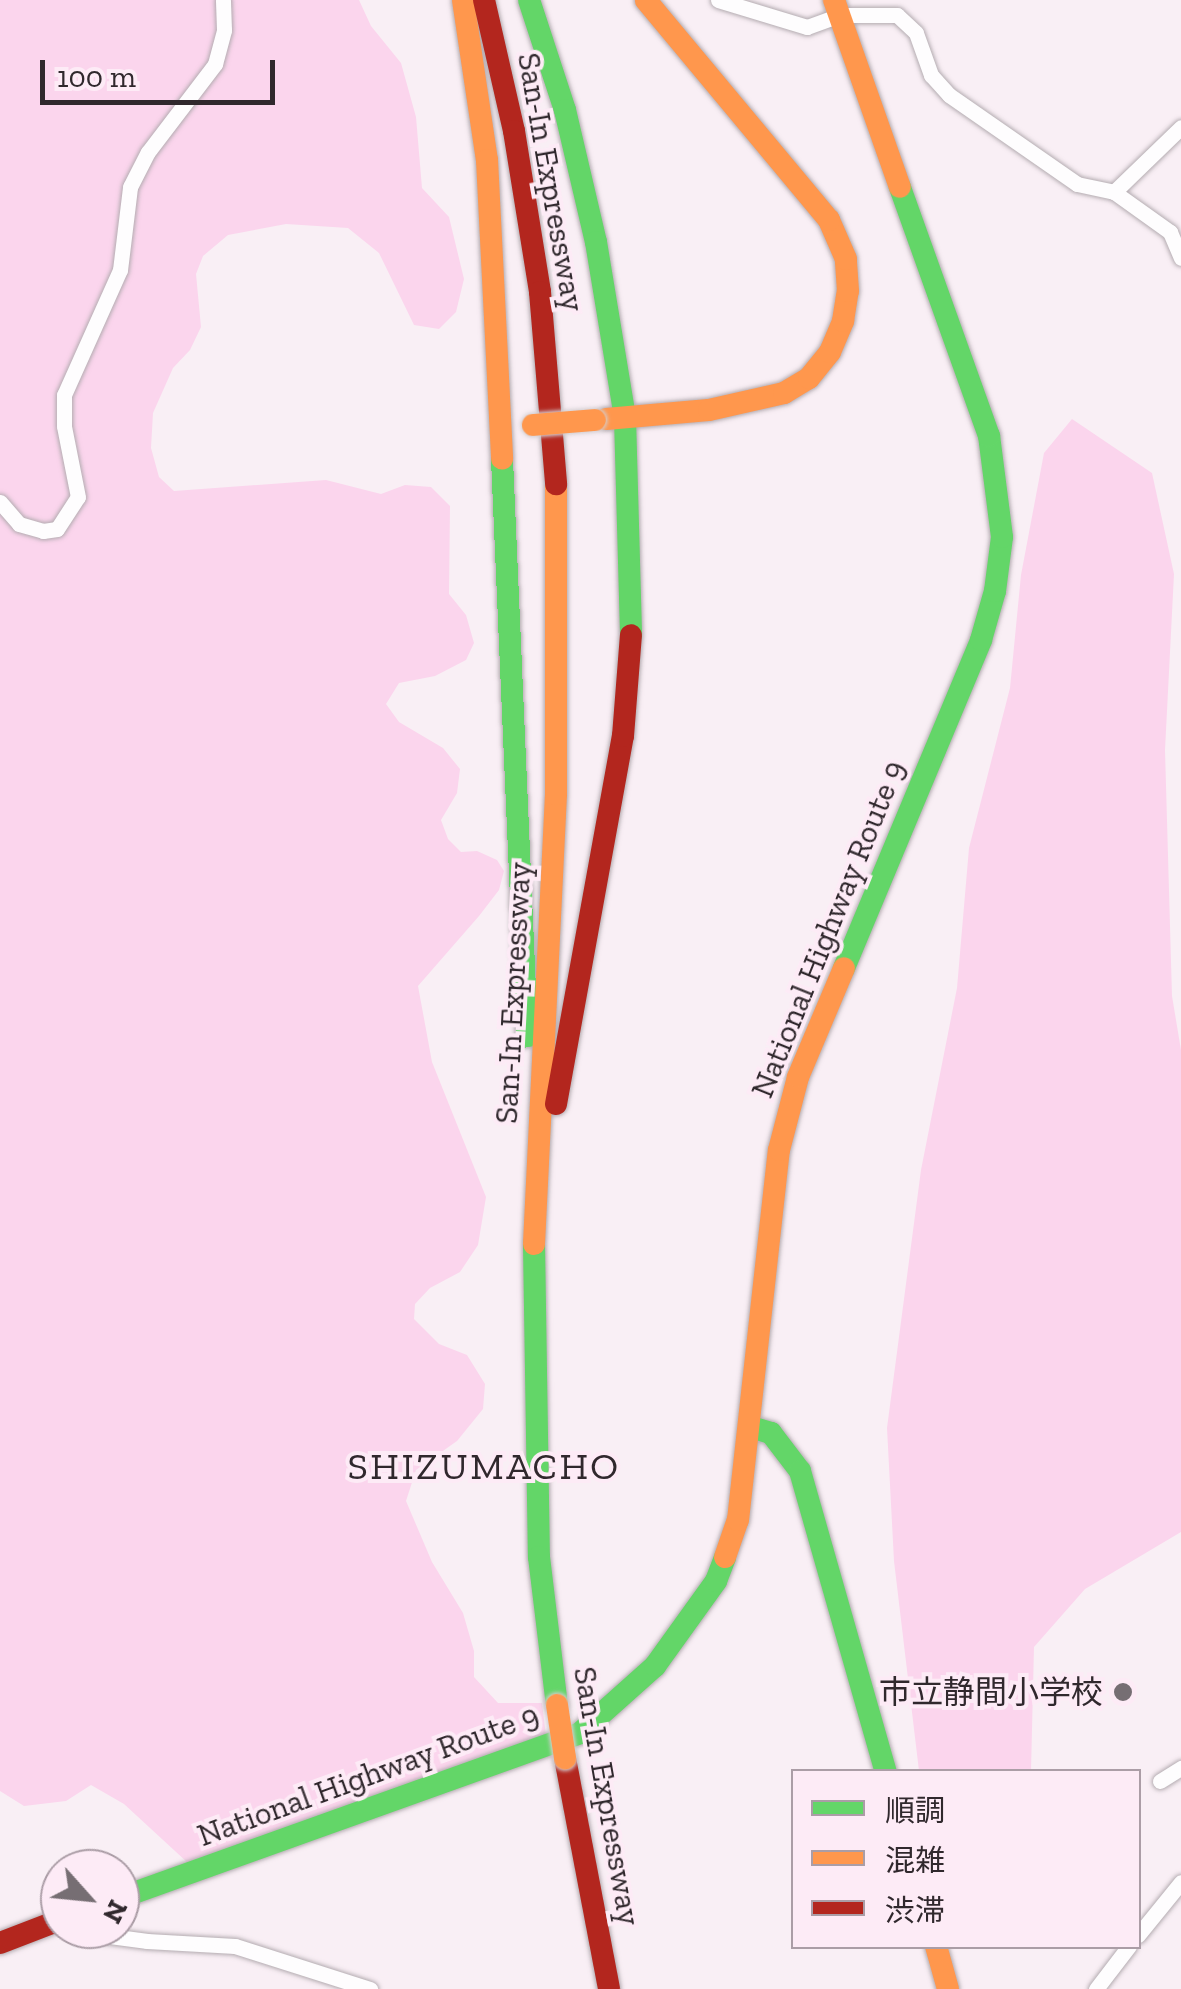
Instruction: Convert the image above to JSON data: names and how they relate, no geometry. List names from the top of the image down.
{
  "streets": {
    "main road": ["San-In Expressway", "National Highway Route 9"]
  },
  "districts": ["SHIZUMACHO"],
  "places": ["市立静間小学校"],
  "legend": ["順調", "混雑", "渋滞"],
  "scale_bar": "100 m",
  "north": "bottom right"
}
